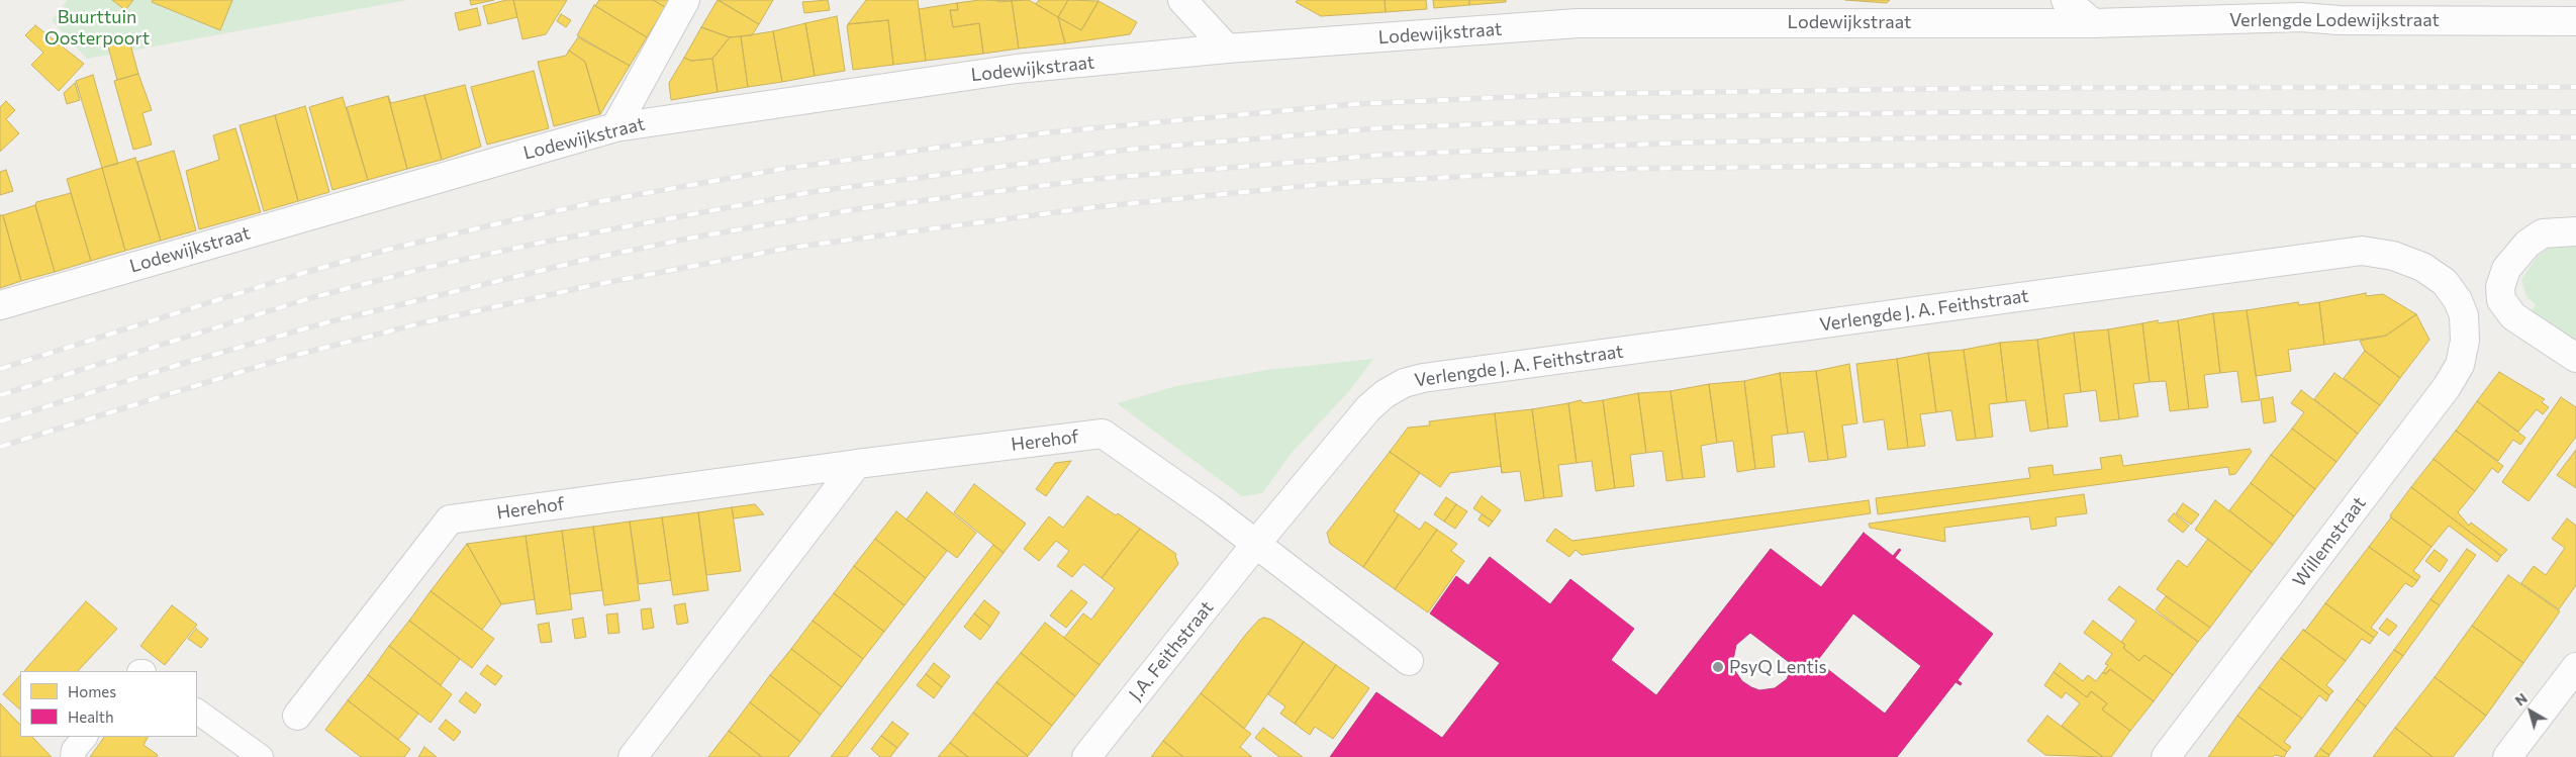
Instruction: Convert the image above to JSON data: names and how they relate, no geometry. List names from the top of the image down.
{
  "streets": {
    "street": [
      "Verlengde Lodewijkstraat",
      "Lodewijkstraat",
      "Verlengde J. A. Feithstraat",
      "Herehof",
      "Willemstraat",
      "J.A. Feithstraat"
    ]
  },
  "crossings": [
    ["Verlengde Lodewijkstraat", "Lodewijkstraat"],
    ["Verlengde J. A. Feithstraat", "Willemstraat"],
    ["Verlengde J. A. Feithstraat", "J.A. Feithstraat"],
    ["Herehof", "J.A. Feithstraat"]
  ],
  "parks": ["Buurttuin Oosterpoort"],
  "places": ["PsyQ Lentis"],
  "legend": ["Homes", "Health"],
  "north": "top left"
}
